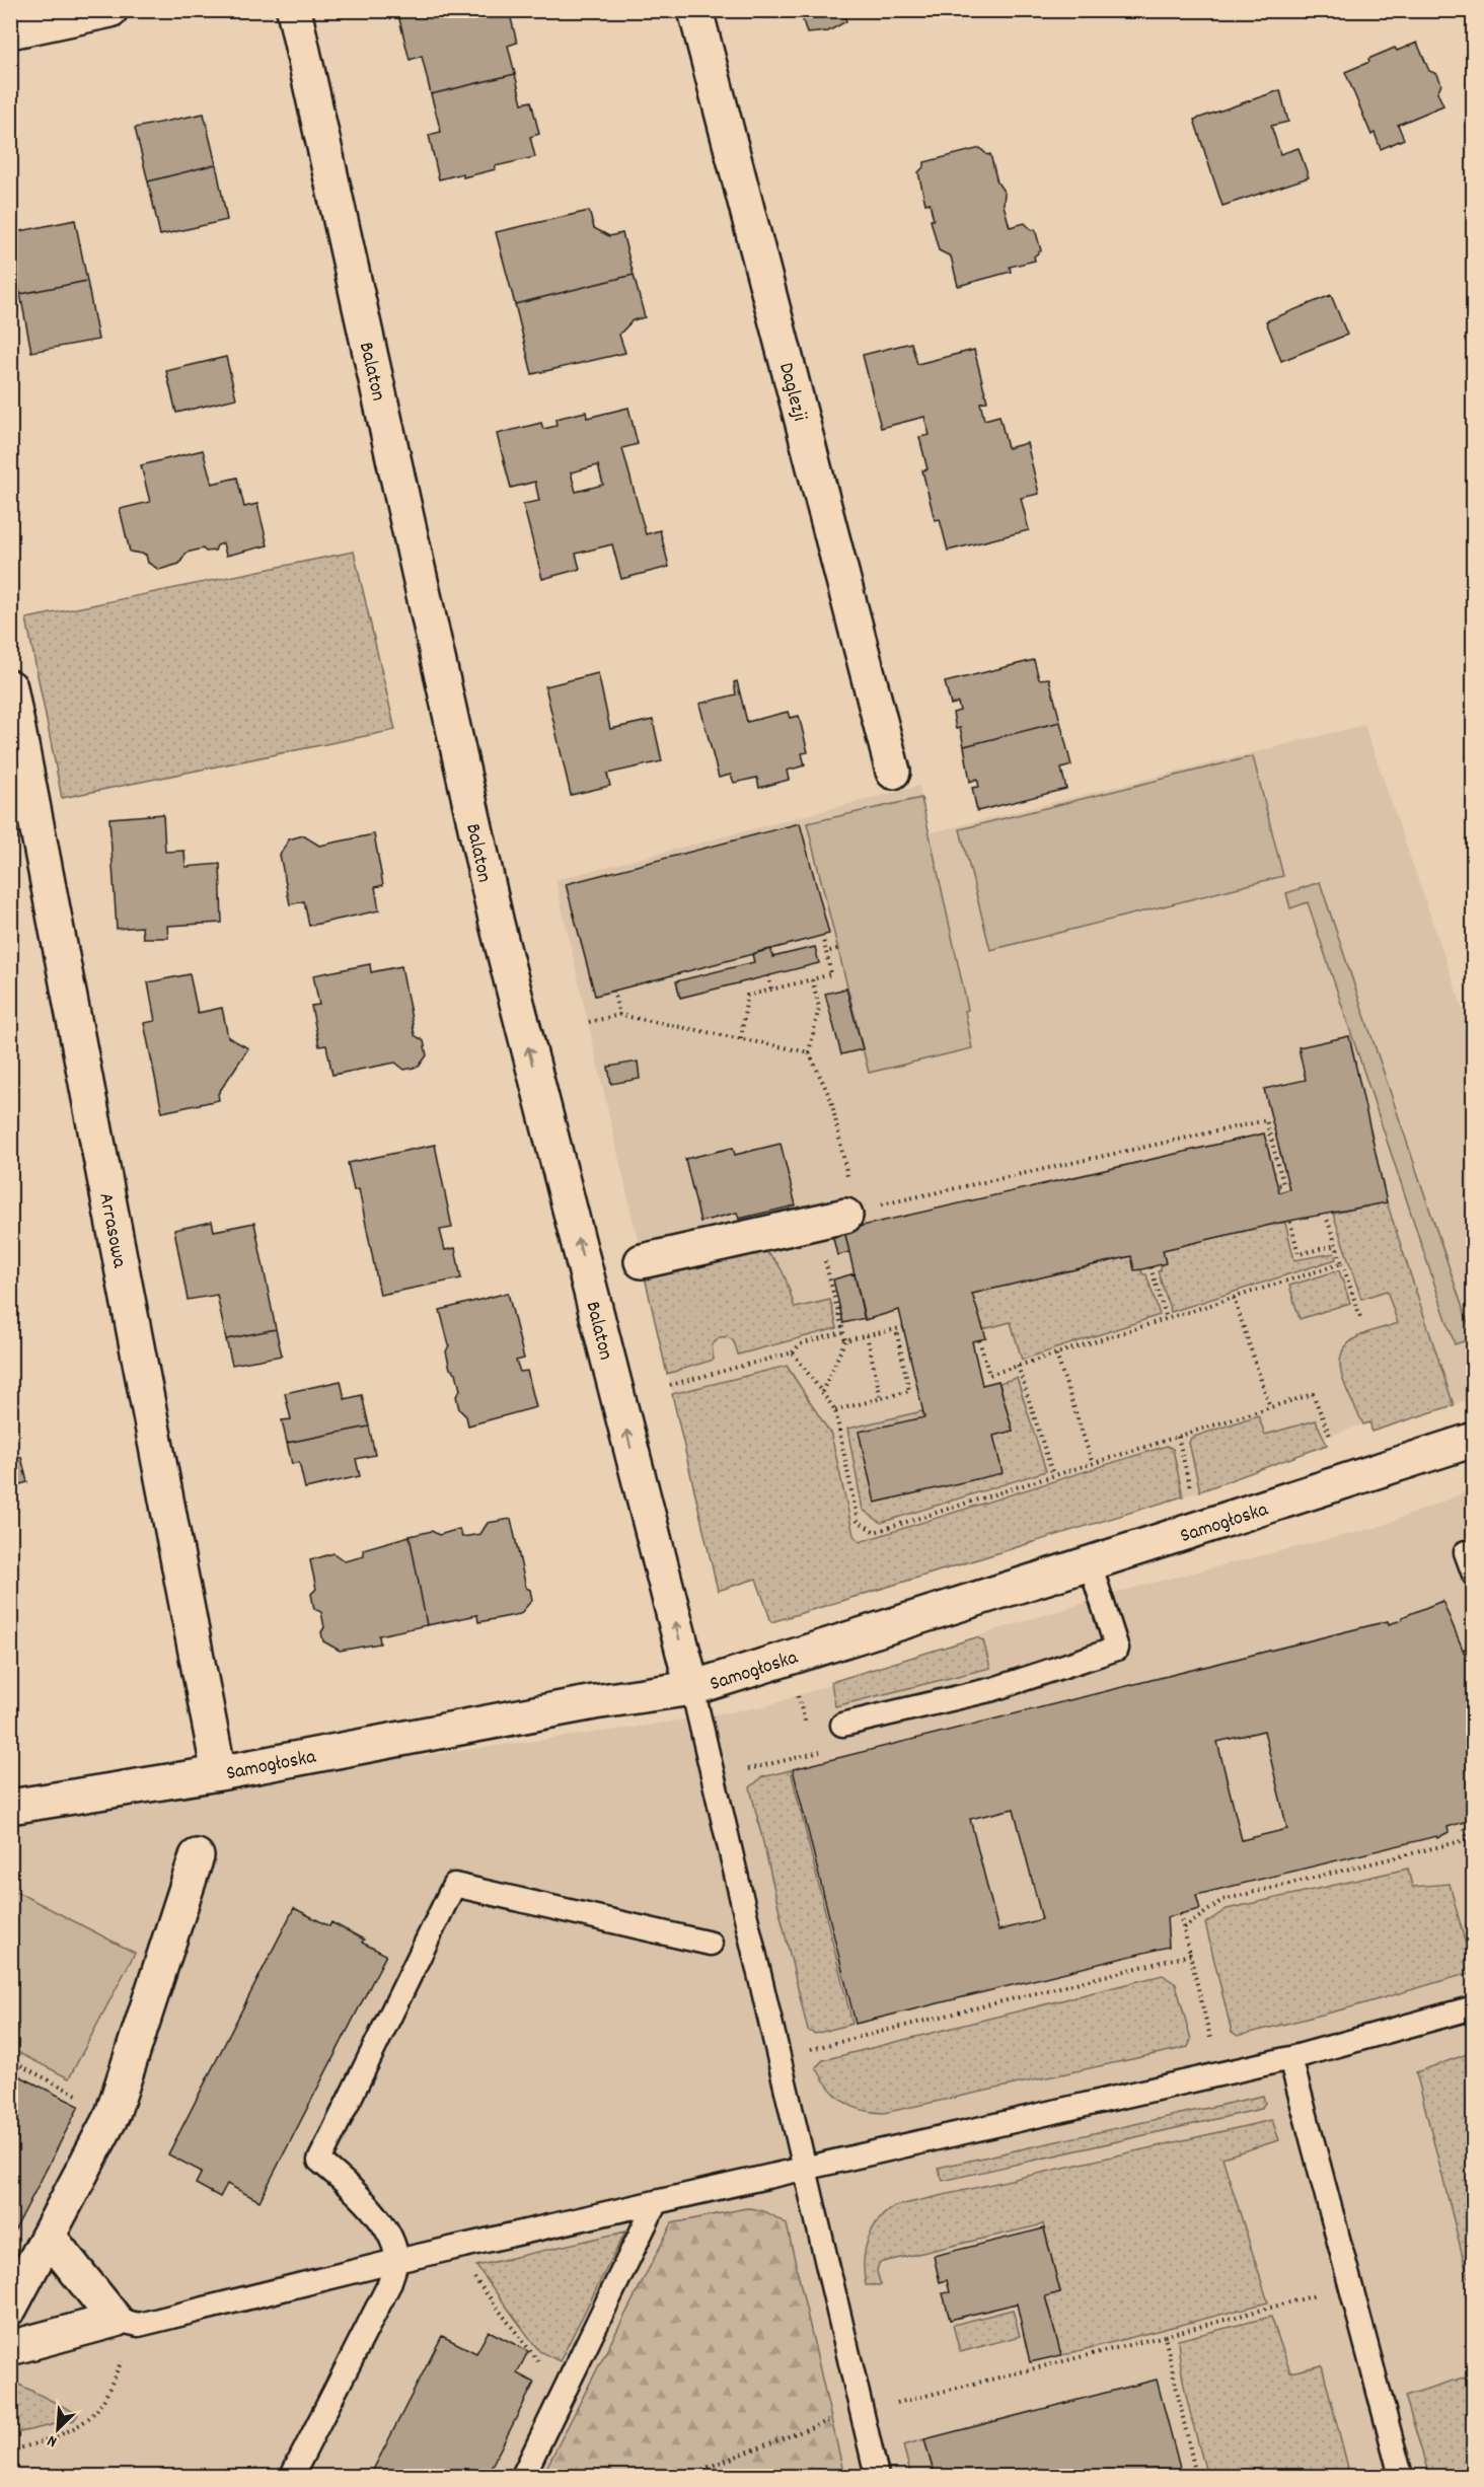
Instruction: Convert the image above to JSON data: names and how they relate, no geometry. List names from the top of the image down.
{
  "streets": {
    "street": [
      "Balaton",
      "Daglezji",
      "Arrasowa",
      "Samogłoska"
    ]
  },
  "crossings": [
    ["Balaton", "Samogłoska"],
    ["Arrasowa", "Samogłoska"]
  ],
  "one_way": ["Balaton"],
  "north": "bottom left"
}
